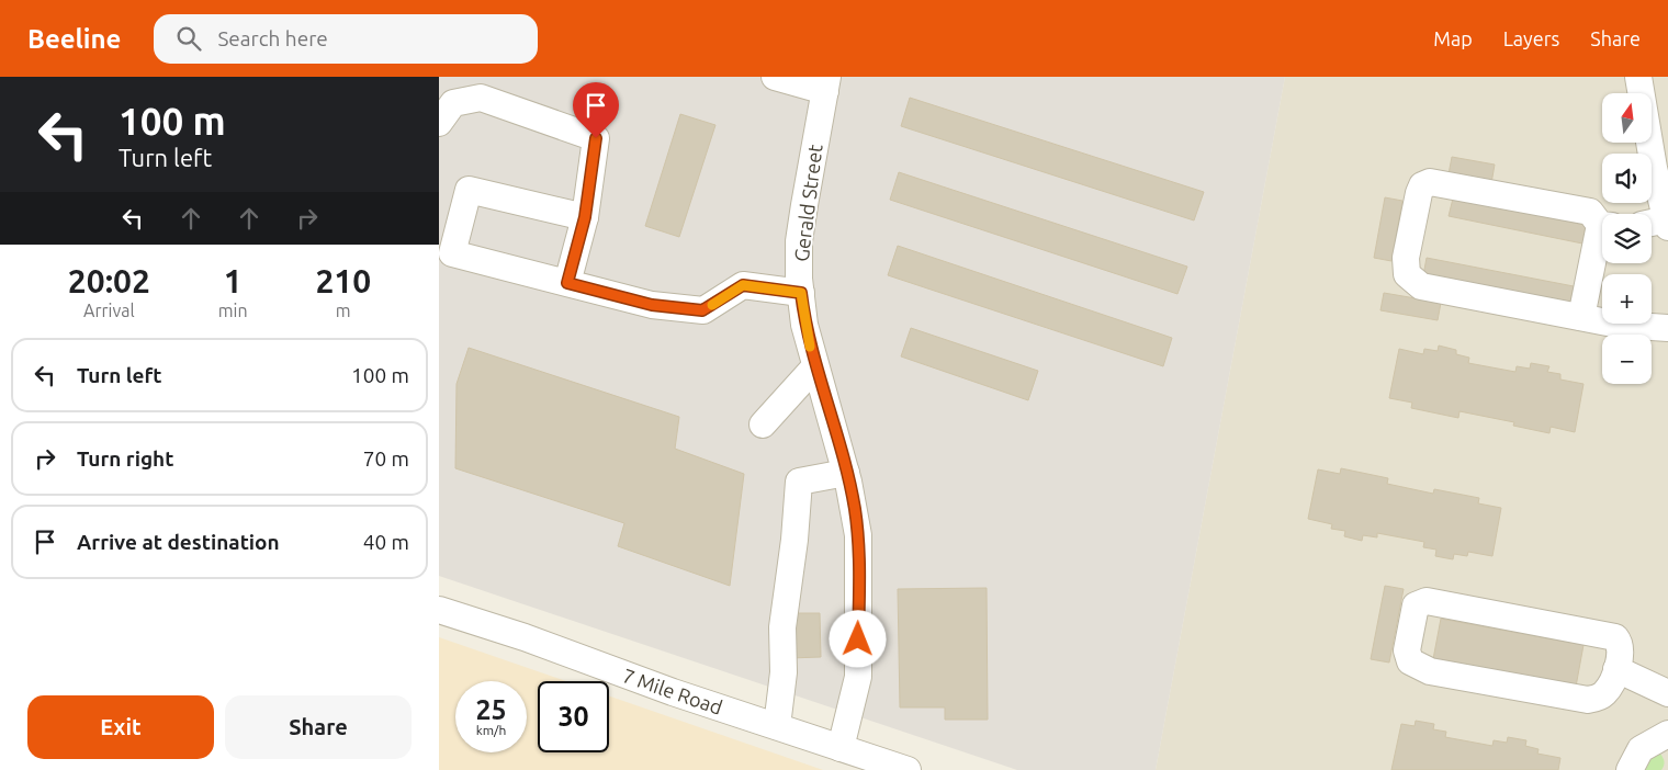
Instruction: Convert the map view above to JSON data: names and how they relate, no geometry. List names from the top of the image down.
{
  "streets": {
    "street": ["Gerald Street", "7 Mile Road"]
  },
  "crossings": [
    ["Gerald Street", "7 Mile Road"]
  ],
  "north": "top",
  "page": {
    "header": "Beeline",
    "search": "Search here",
    "nav": ["Map", "Layers", "Share"],
    "turn": ["100 m", "Turn left"],
    "map_buttons": ["+", "−"],
    "eta": [
      "20:02",
      "Arrival",
      "1",
      "min",
      "210",
      "m"
    ],
    "list": [
      {
        "name": "Turn left",
        "value": "100 m"
      },
      {
        "name": "Turn right",
        "value": "70 m"
      },
      {
        "name": "Arrive at destination",
        "value": "40 m"
      }
    ],
    "speed": "25 km/h",
    "limit": "30",
    "buttons": ["Exit", "Share"]
  }
}
